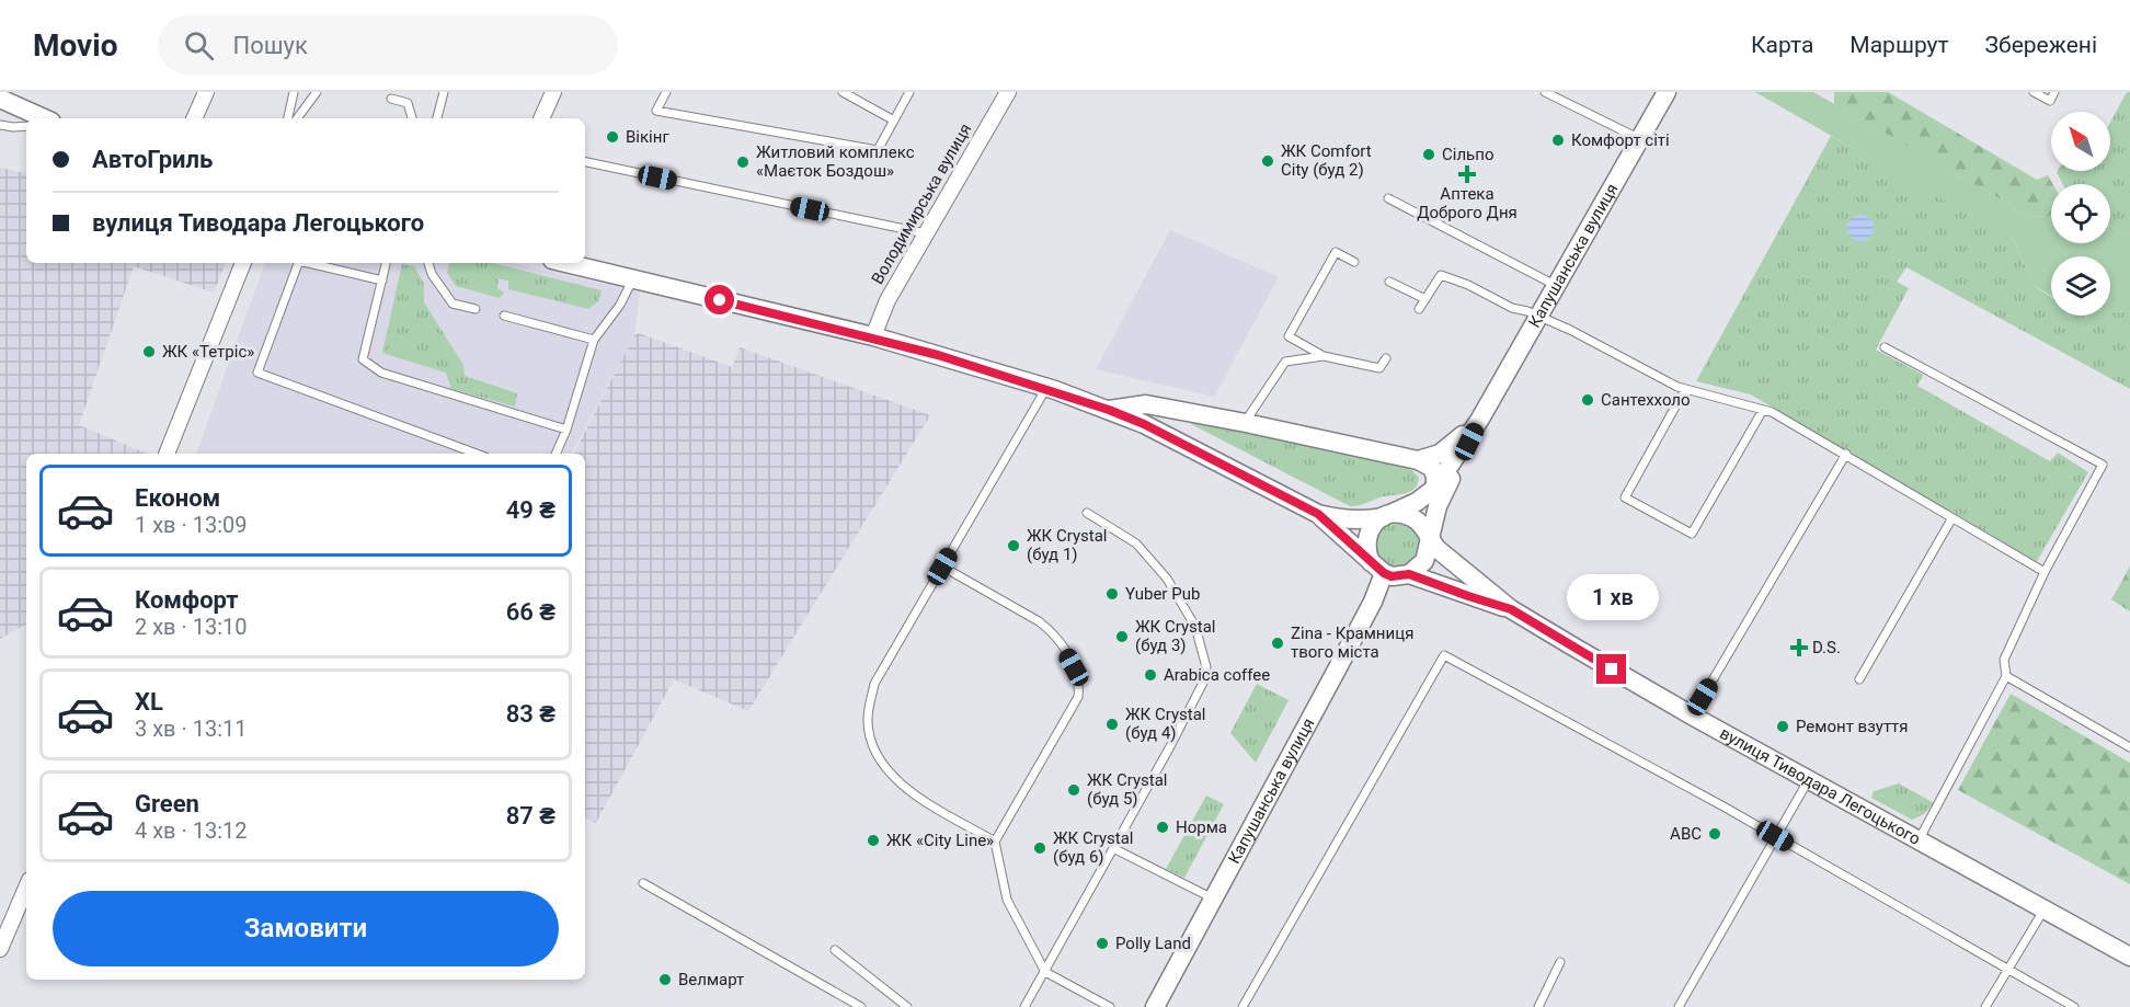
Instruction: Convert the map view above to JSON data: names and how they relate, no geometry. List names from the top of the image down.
{
  "streets": {
    "street": ["Володимирська вулиця", "Капушанська вулиця", "вулиця Тиводара Легоцького"]
  },
  "crossings": [
    ["Капушанська вулиця", "вулиця Тиводара Легоцького"]
  ],
  "places": {
    "other": [
      "Вікінг",
      "Комфорт сіті",
      "Сільпо",
      "ЖК Comfort City (буд 2)",
      "Житловий комплекс «Маєток Боздош»",
      "ЖК «Тетріс»",
      "Сантеххоло",
      "ЖК Crystal (буд 1)",
      "Yuber Pub",
      "ЖК Crystal (буд 3)",
      "Zina - Крамниця твого міста",
      "Arabica coffee",
      "ЖК Crystal (буд 4)",
      "Ремонт взуття",
      "ЖК Crystal (буд 5)",
      "Норма",
      "ABC",
      "ЖК «City Line»",
      "ЖК Crystal (буд 6)",
      "Polly Land",
      "Велмарт"
    ],
    "health": ["Аптека Доброго Дня", "D.S."]
  },
  "north": "top left",
  "page": {
    "header": "Movio",
    "search": "Пошук",
    "nav": ["Карта", "Маршрут", "Збережені"],
    "banner": ["АвтоГриль", "вулиця Тиводара Легоцького"],
    "list": [
      {
        "name": "Економ",
        "note": "1 хв · 13:09",
        "value": "49 ₴"
      },
      {
        "name": "Комфорт",
        "note": "2 хв · 13:10",
        "value": "66 ₴"
      },
      {
        "name": "XL",
        "note": "3 хв · 13:11",
        "value": "83 ₴"
      },
      {
        "name": "Green",
        "note": "4 хв · 13:12",
        "value": "87 ₴"
      }
    ],
    "bubble": "1 хв",
    "buttons": "Замовити"
  }
}
